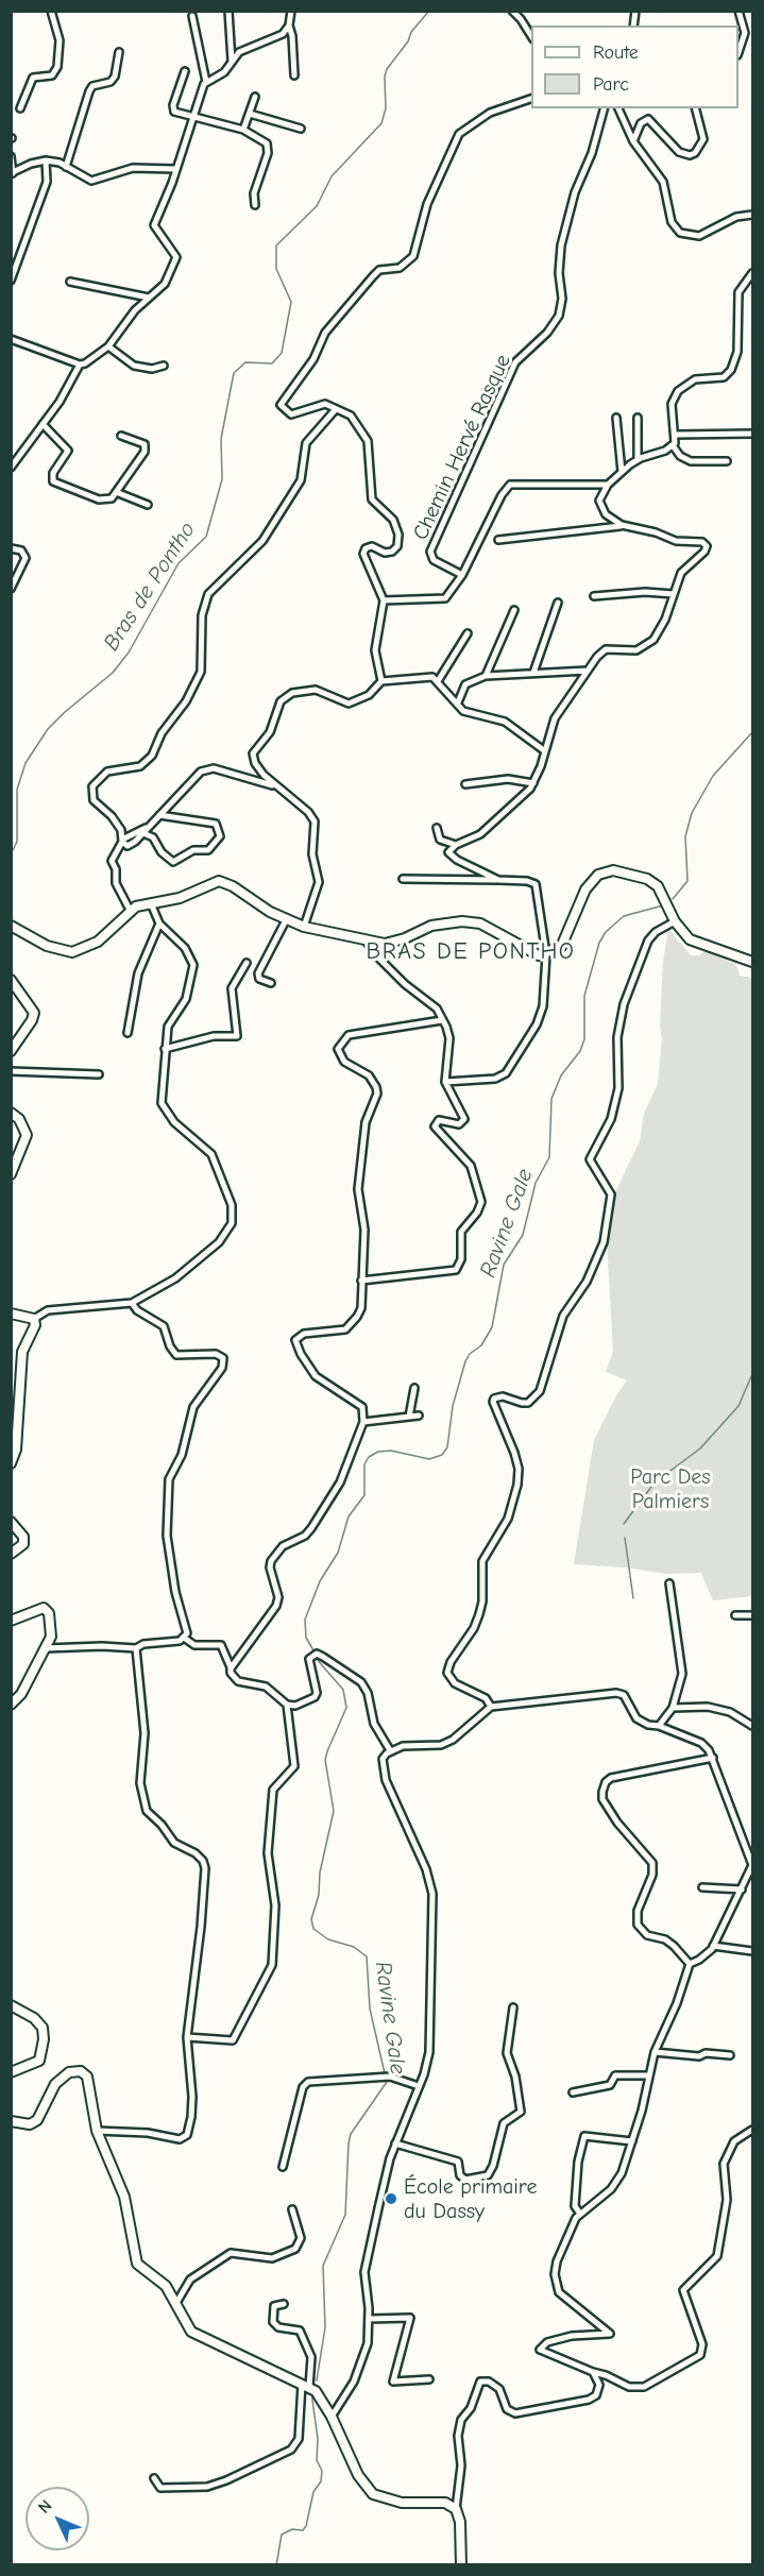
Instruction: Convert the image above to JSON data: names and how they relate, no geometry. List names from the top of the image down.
{
  "streets": {
    "street": ["Chemin Hervé Rasque"]
  },
  "districts": ["BRAS DE PONTHO"],
  "water": ["Bras de Pontho", "Ravine Gale"],
  "parks": ["Parc Des Palmiers"],
  "places": ["École primaire du Dassy"],
  "legend": ["Route", "Parc"],
  "north": "top left"
}
